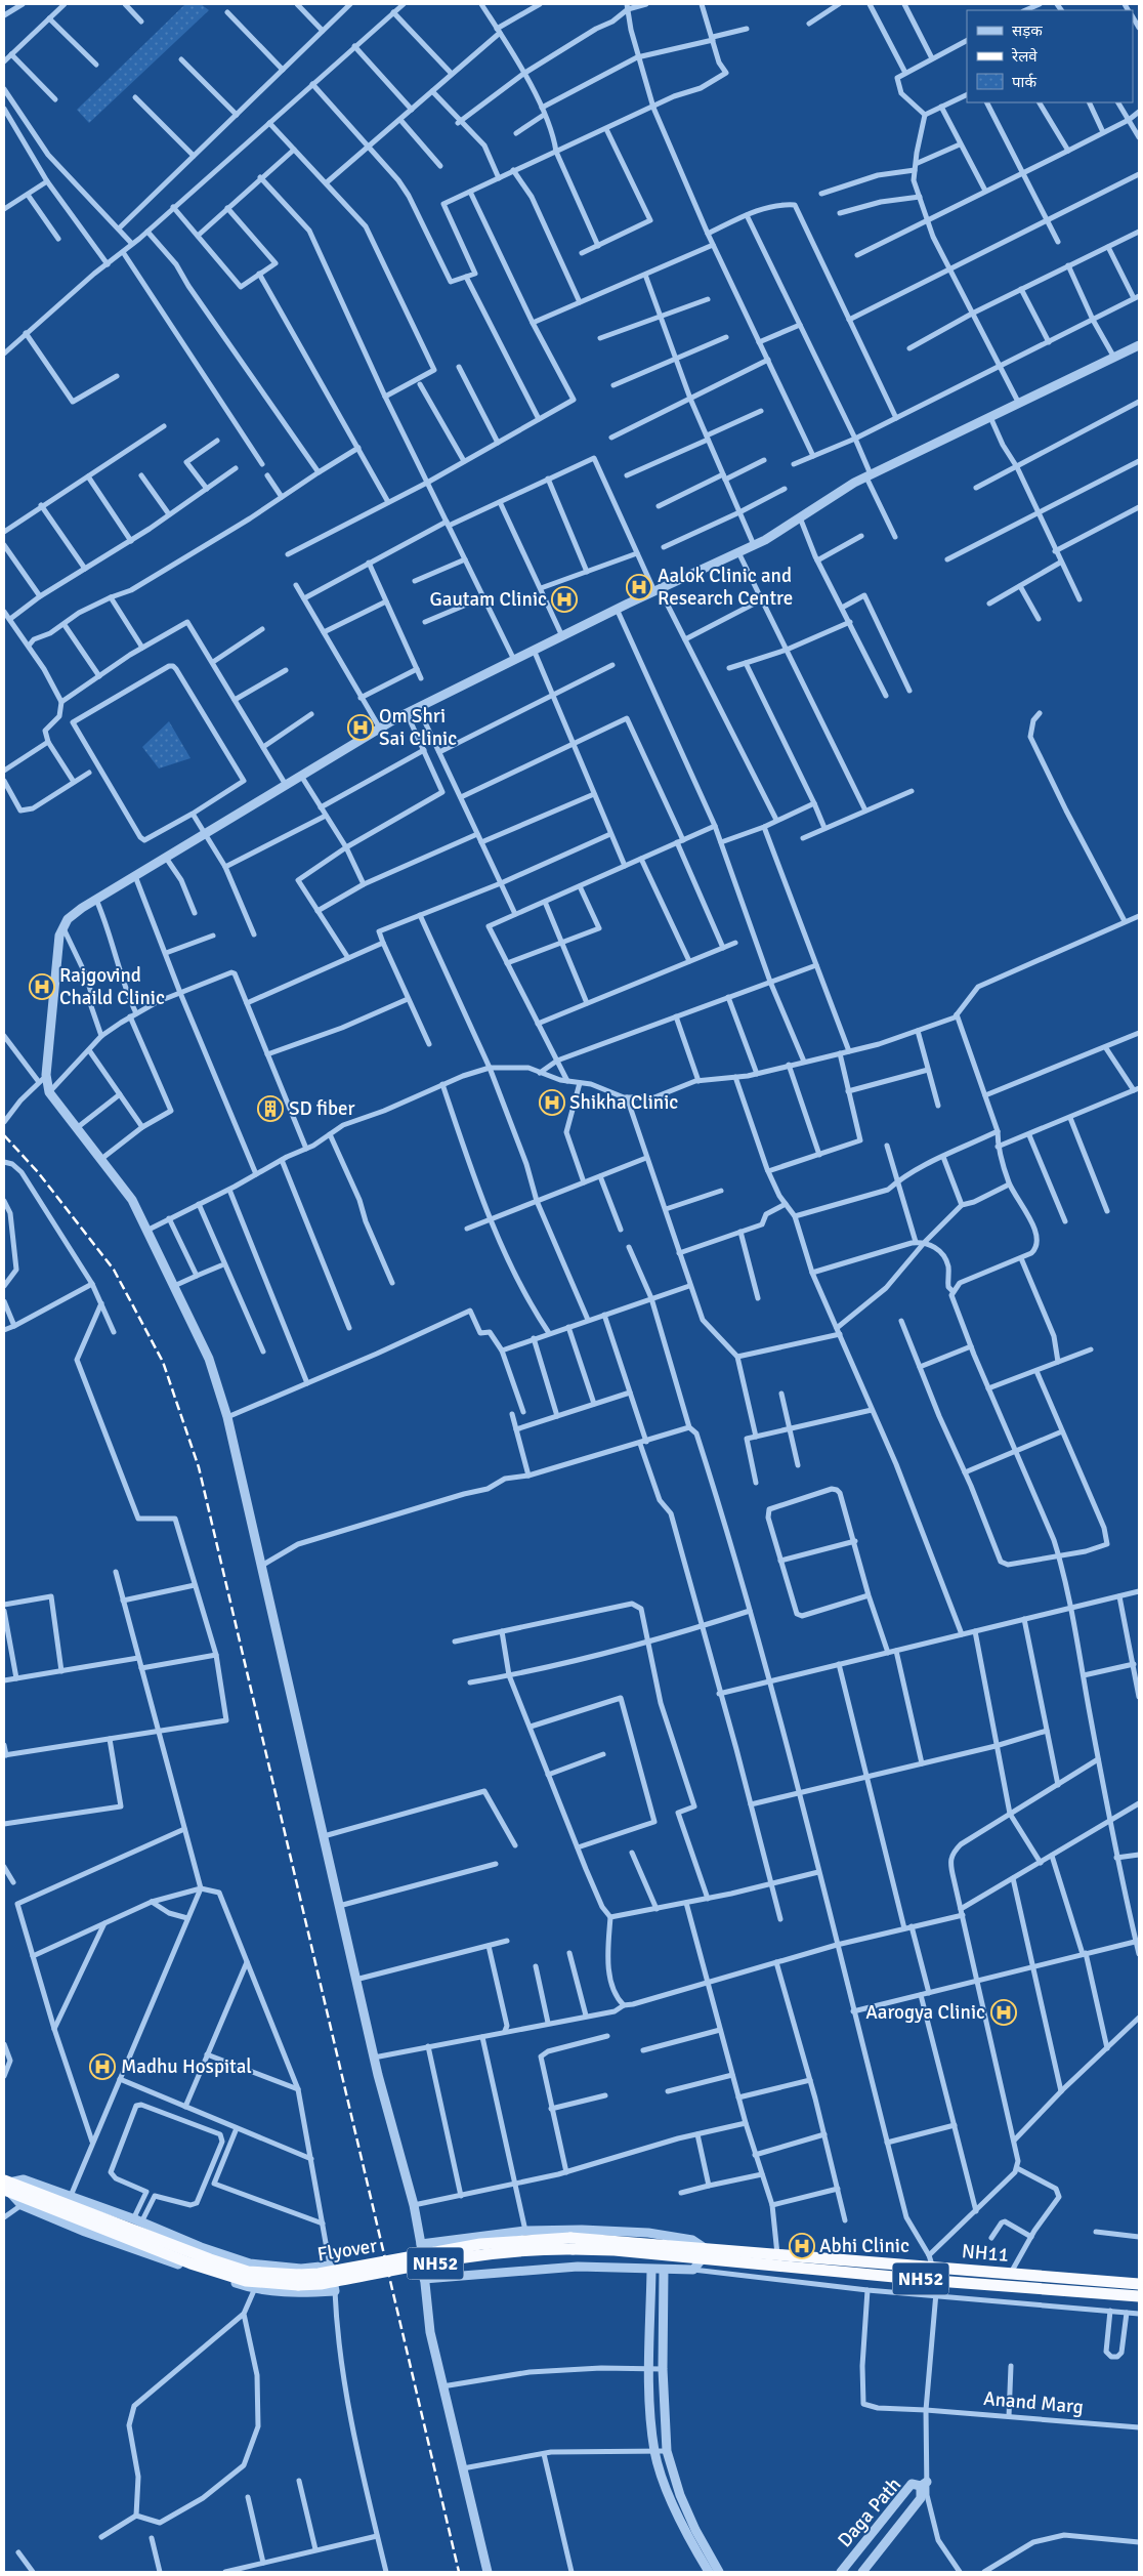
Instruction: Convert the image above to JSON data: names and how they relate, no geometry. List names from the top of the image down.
{
  "streets": {
    "highway": ["Flyover", "NH11", "NH52"],
    "street": ["Anand Marg", "Daga Path"]
  },
  "crossings": [
    ["Flyover", "NH11"],
    ["Flyover", "NH52"],
    ["NH11", "NH52"]
  ],
  "places": {
    "hospital": [
      "Aalok Clinic and Research Centre",
      "Gautam Clinic",
      "Om Shri Sai Clinic",
      "Rajgovind Chaild Clinic",
      "Shikha Clinic",
      "Aarogya Clinic",
      "Madhu Hospital",
      "Abhi Clinic"
    ],
    "building": ["SD fiber"]
  },
  "legend": ["सड़क", "रेलवे", "पार्क"]
}
